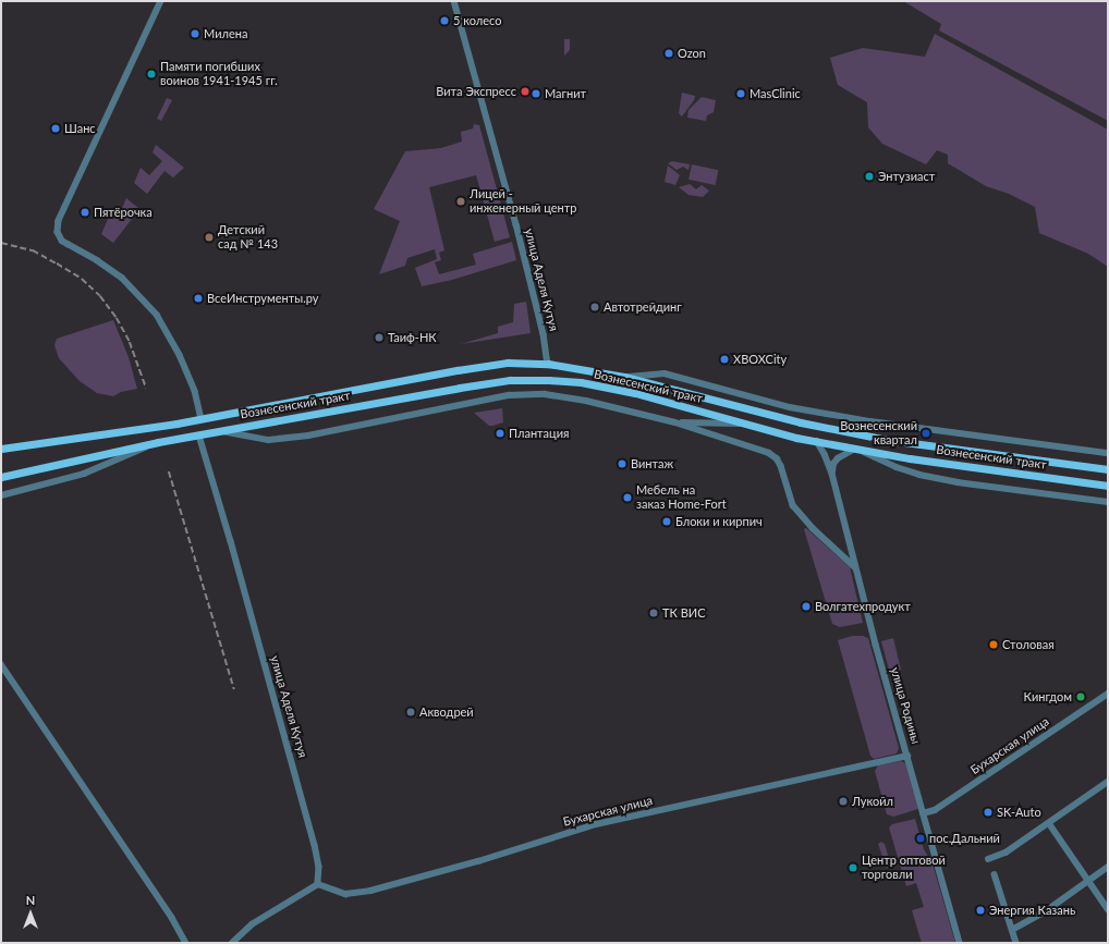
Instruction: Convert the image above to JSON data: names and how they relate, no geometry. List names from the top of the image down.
{
  "streets": {
    "main road": ["Вознесенский тракт"],
    "street": ["улица Аделя Кутуя", "улица Родины", "Бухарская улица"]
  },
  "crossings": [
    ["улица Аделя Кутуя", "Вознесенский тракт"],
    ["улица Аделя Кутуя", "Бухарская улица"],
    ["Вознесенский тракт", "улица Родины"],
    ["улица Родины", "Бухарская улица"]
  ],
  "places": [
    "5 колесо",
    "Милена",
    "Ozon",
    "Памяти погибших воинов 1941-1945 гг.",
    "Вита Экспресс",
    "Магнит",
    "MasClinic",
    "Шанс",
    "Энтузиаст",
    "Лицей - инженерный центр",
    "Пятёрочка",
    "Детский сад № 143",
    "ВсеИнструменты.ру",
    "Автотрейдинг",
    "Таиф-НК",
    "XBOXCity",
    "Плантация",
    "Вознесенский квартал",
    "Винтаж",
    "Мебель на заказ Home-Fort",
    "Блоки и кирпич",
    "Волгатехпродукт",
    "ТК ВИС",
    "Столовая",
    "Кингдом",
    "Акводрей",
    "Лукойл",
    "SK-Auto",
    "пос.Дальний",
    "Центр оптовой торговли",
    "Энергия Казань"
  ],
  "north": "top"
}
